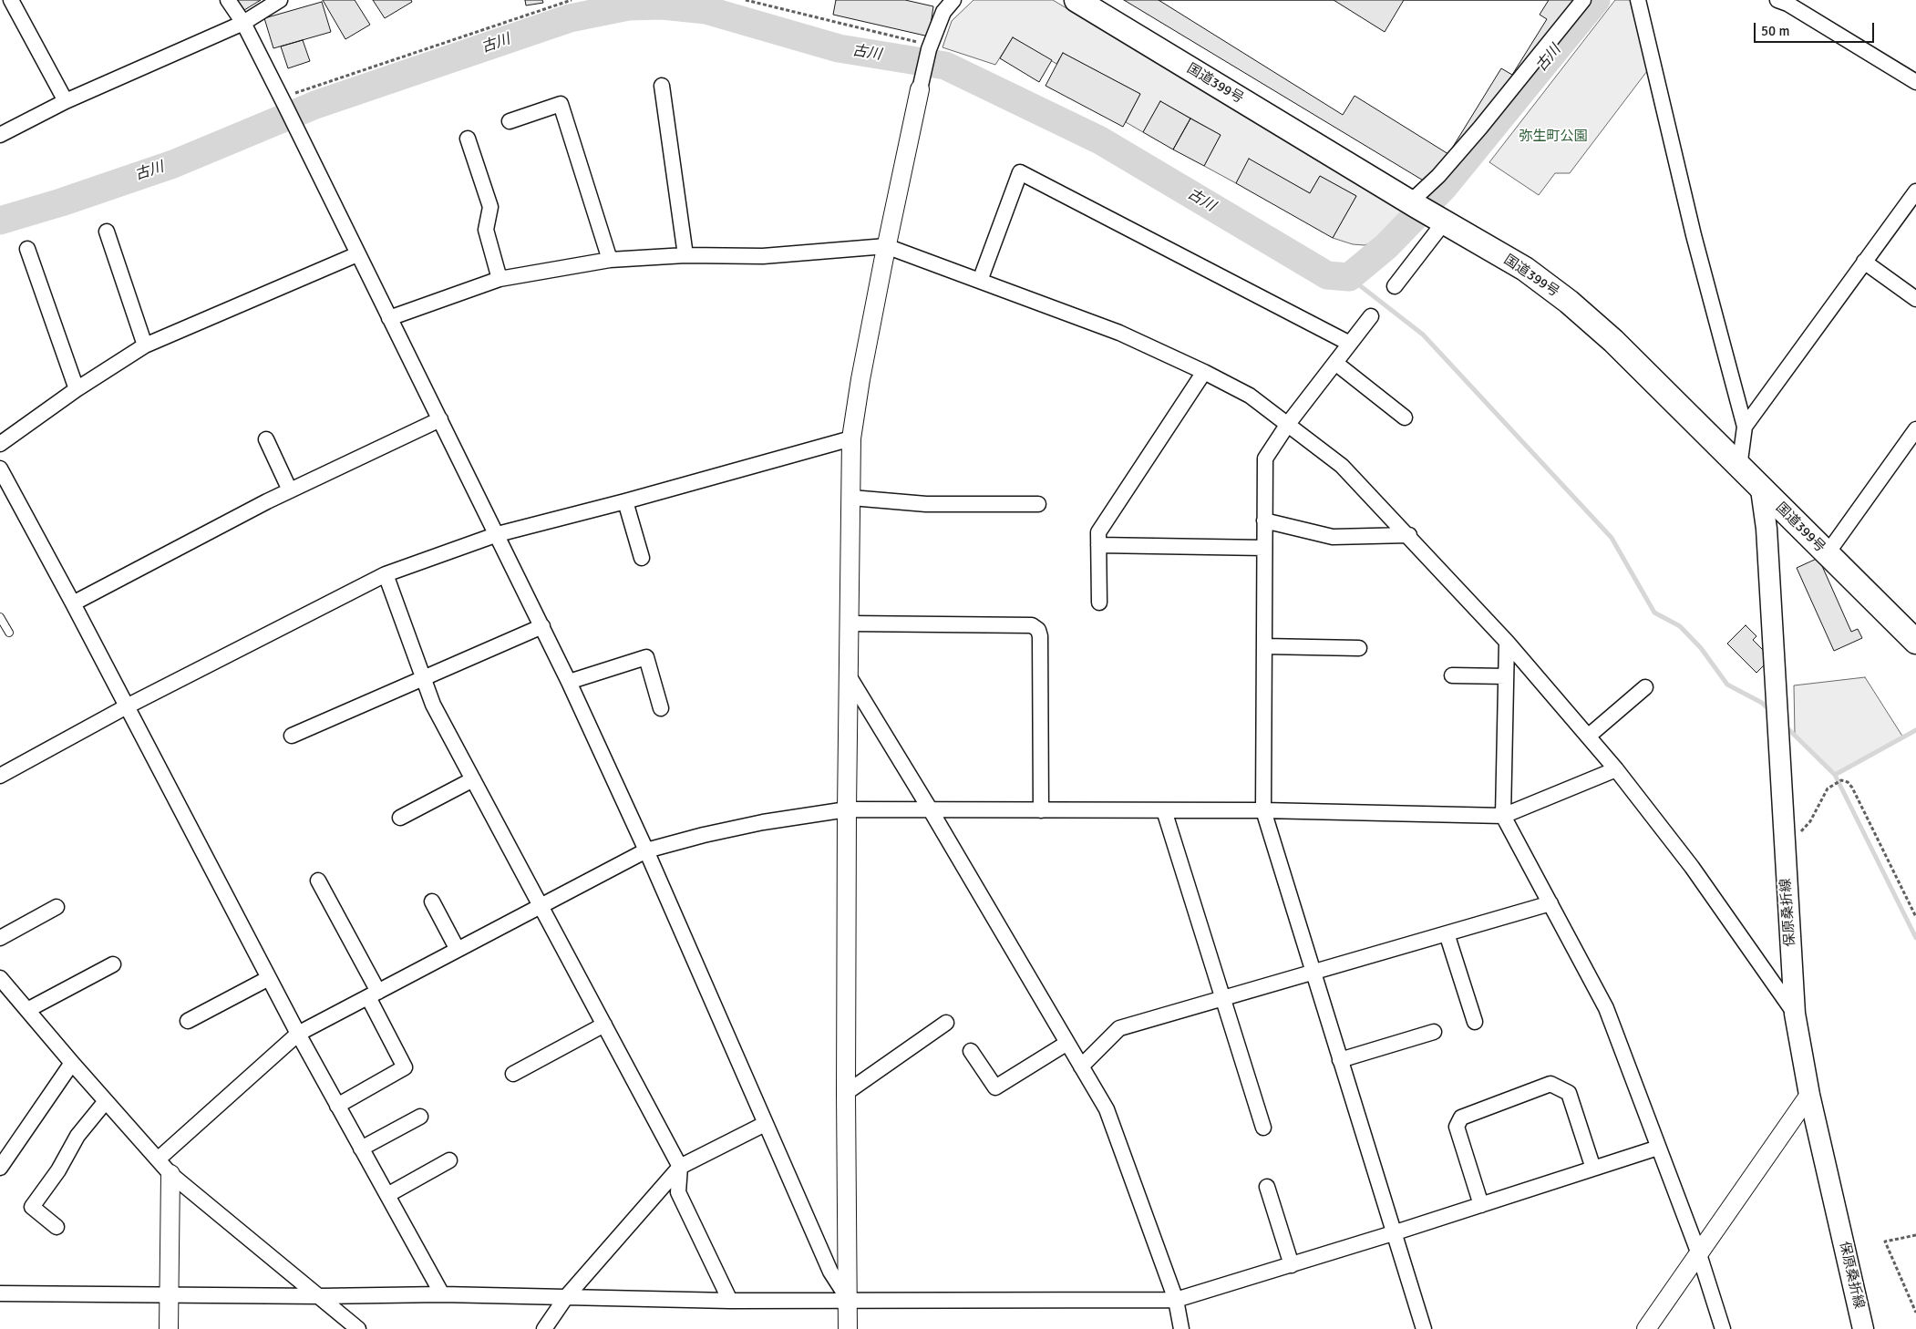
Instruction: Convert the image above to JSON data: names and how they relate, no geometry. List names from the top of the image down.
{
  "streets": {
    "highway": ["国道399号"],
    "main road": ["保原桑折線"]
  },
  "crossings": [
    ["国道399号", "保原桑折線"]
  ],
  "water": ["古川"],
  "parks": ["弥生町公園"],
  "scale_bar": "50 m"
}
